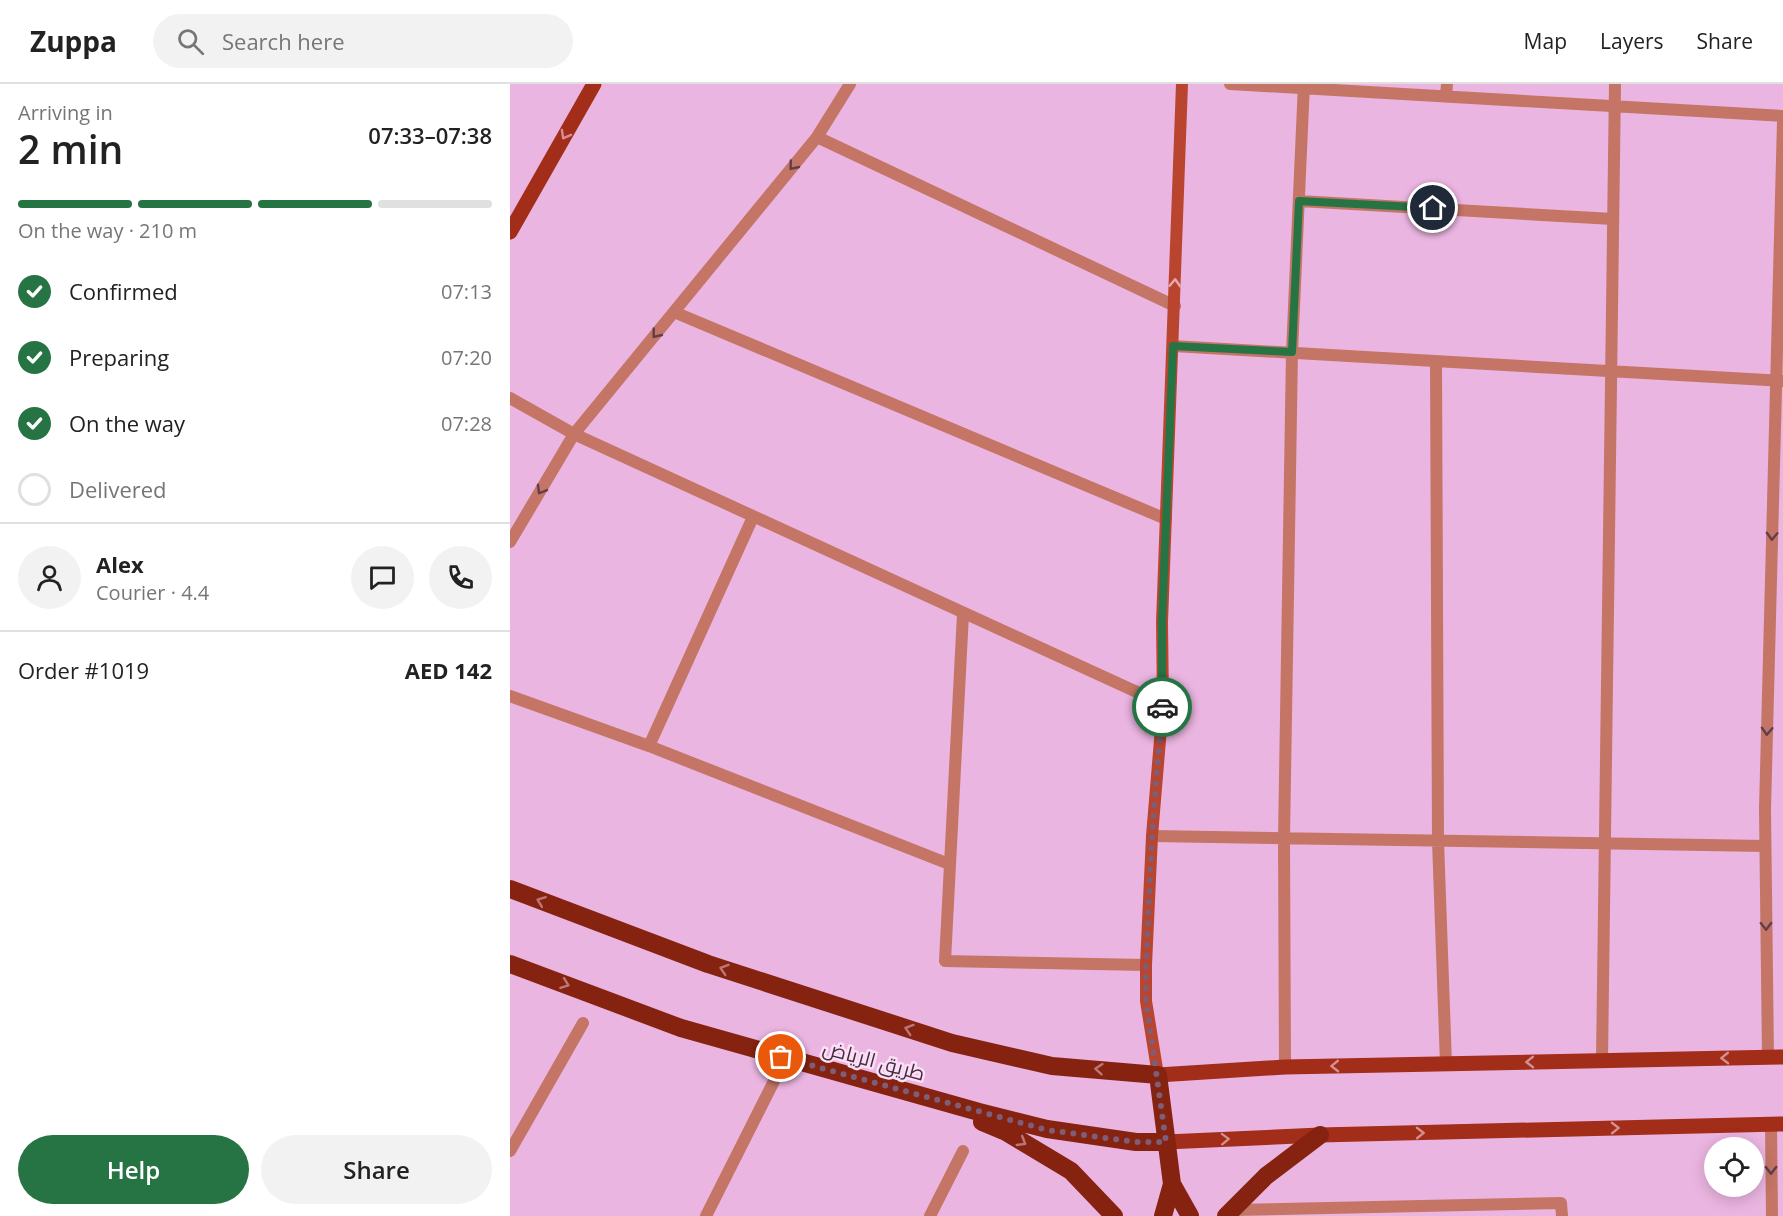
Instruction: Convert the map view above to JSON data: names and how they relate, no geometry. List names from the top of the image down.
{
  "streets": {
    "highway": ["طريق الرياض"]
  },
  "page": {
    "header": "Zuppa",
    "search": "Search here",
    "nav": ["Map", "Layers", "Share"],
    "heading": ["2 min", "Arriving in", "07:33–07:38"],
    "panel": [
      "Alex",
      "Courier · 4.4",
      "Order #1019",
      "AED 142"
    ],
    "bar": "On the way · 210 m",
    "list": [
      ["Confirmed", "07:13"],
      ["Preparing", "07:20"],
      ["On the way", "07:28"],
      "Delivered"
    ],
    "buttons": ["Help", "Share"]
  }
}
